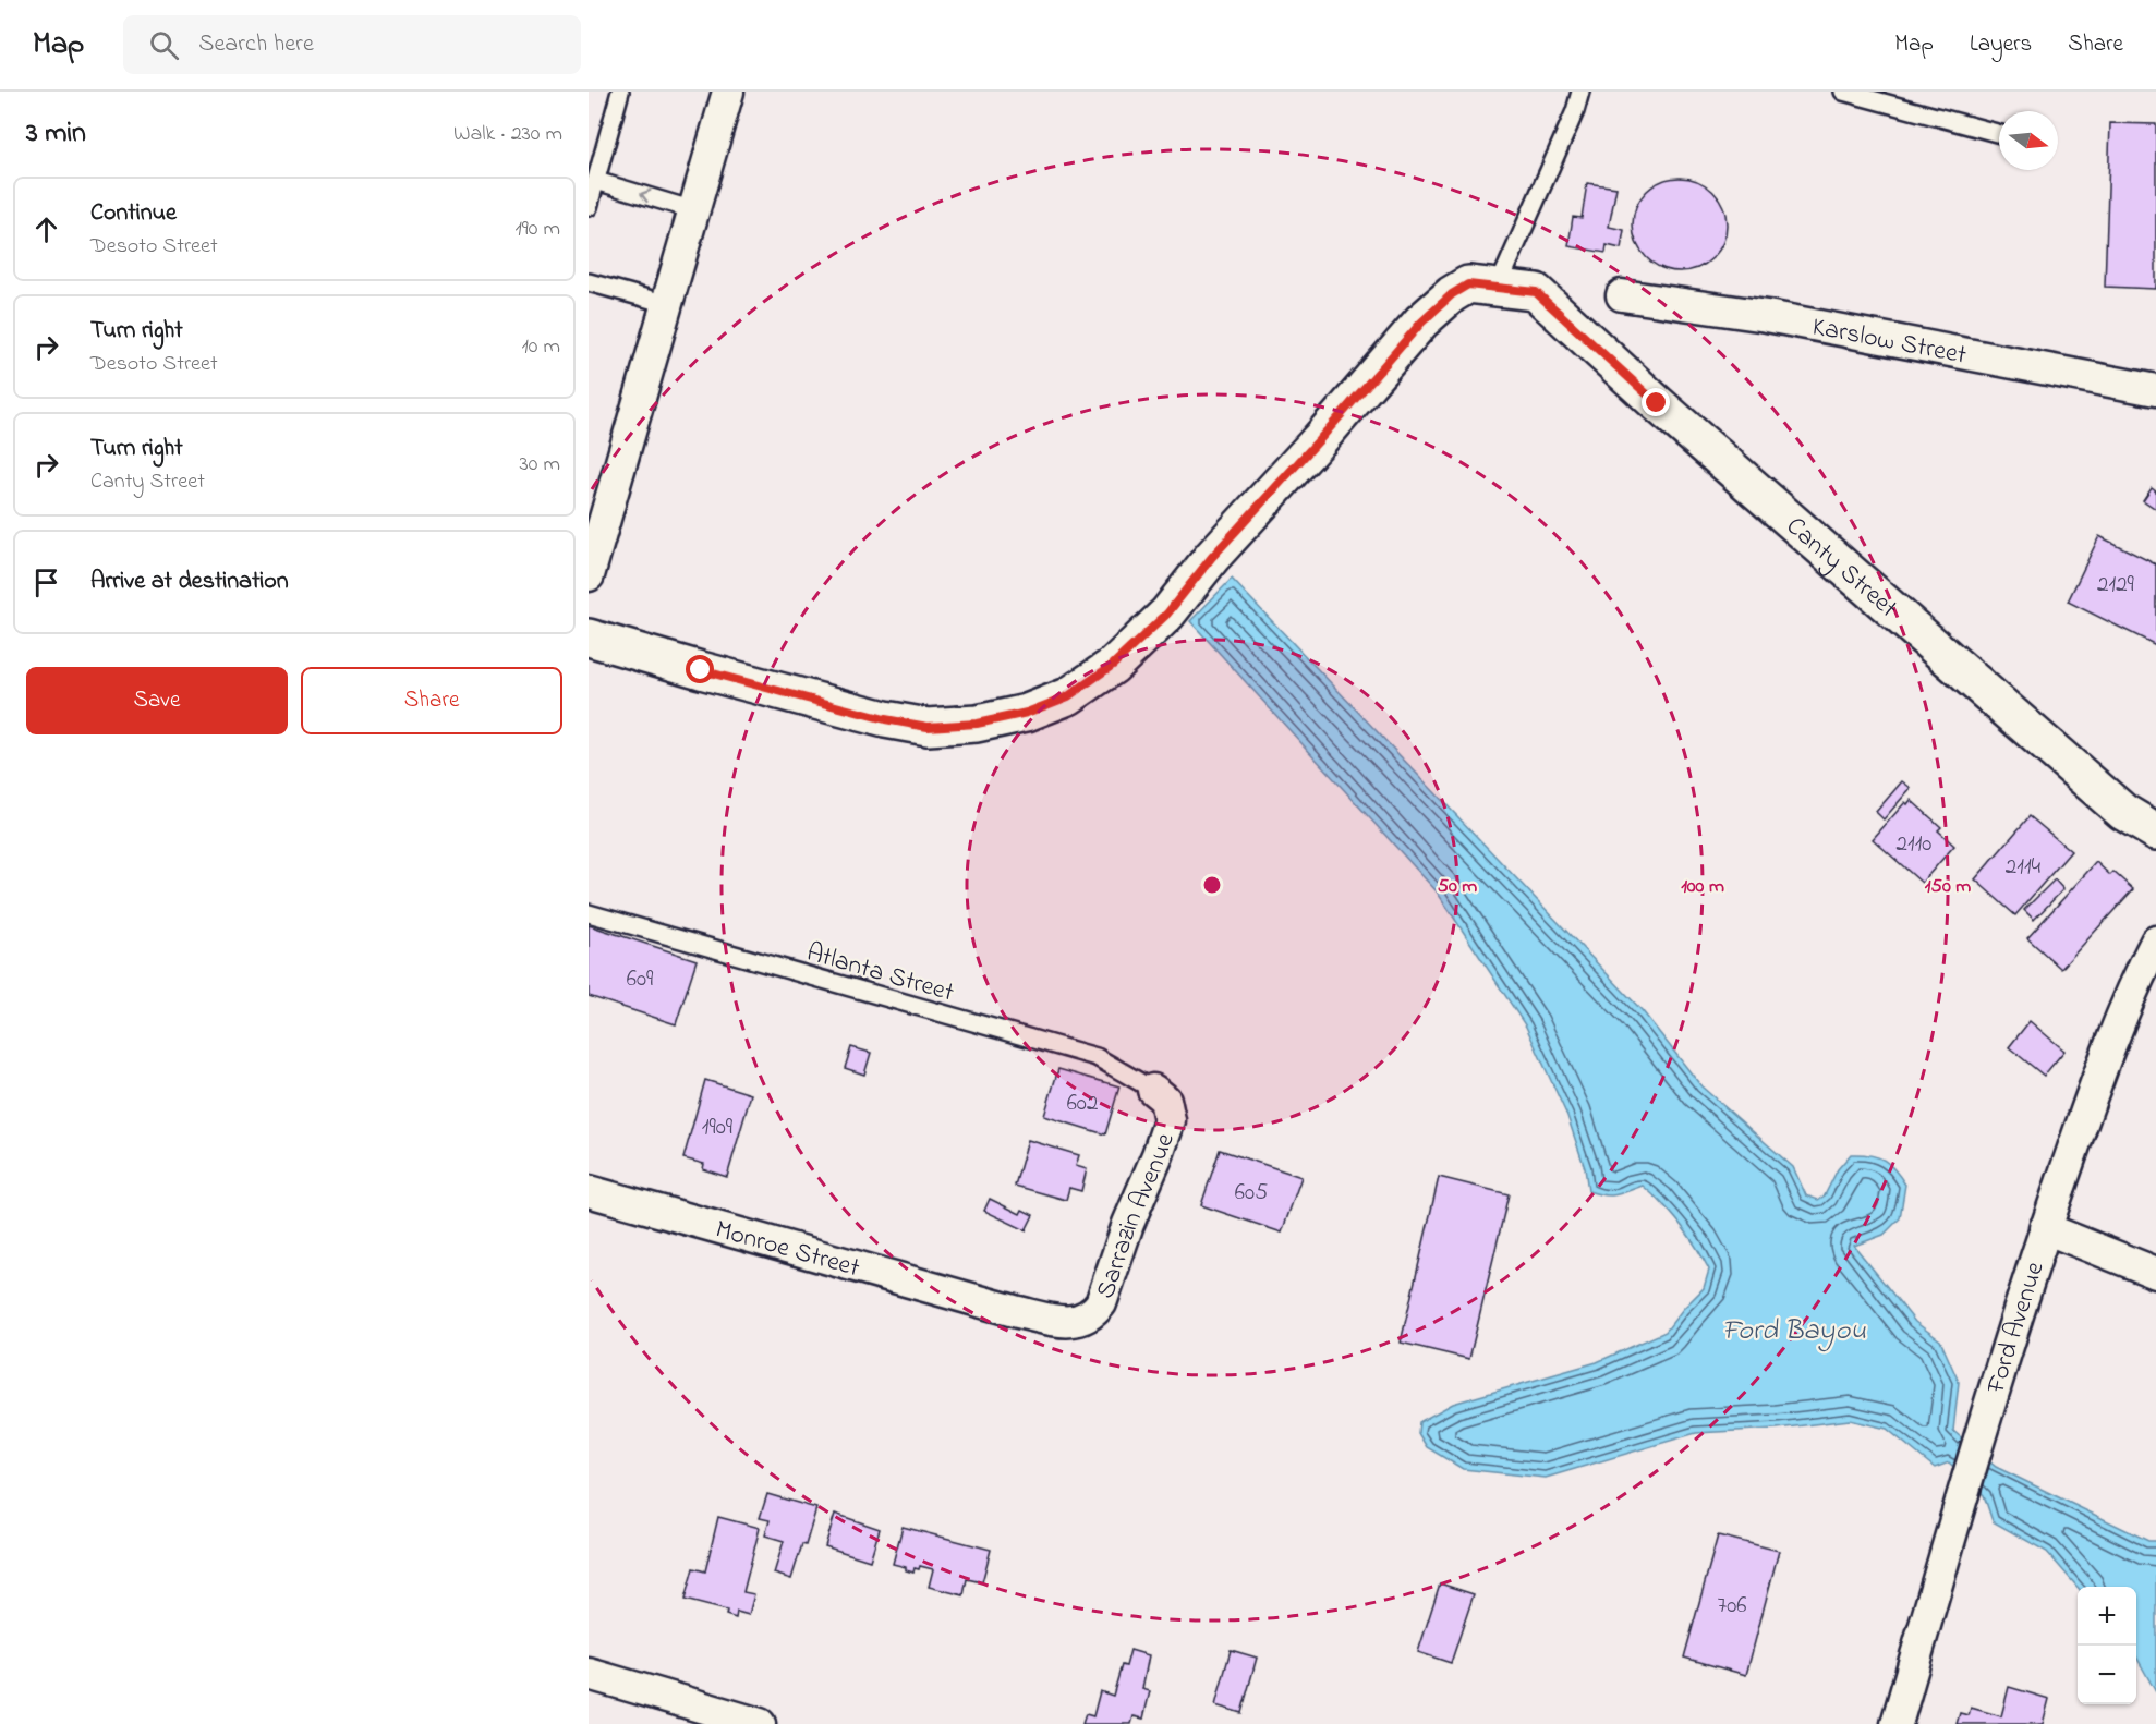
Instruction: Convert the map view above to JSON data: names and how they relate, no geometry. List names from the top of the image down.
{
  "streets": {
    "street": [
      "Karslow Street",
      "Canty Street",
      "Sarrazin Avenue",
      "Monroe Street",
      "Ford Avenue"
    ],
    "lane": ["Atlanta Street"]
  },
  "crossings": [
    ["Atlanta Street", "Sarrazin Avenue"],
    ["Sarrazin Avenue", "Monroe Street"]
  ],
  "water": ["Ford Bayou"],
  "house_numbers": [
    "2129",
    "2110",
    "2114",
    "609",
    "602",
    "1909",
    "605",
    "706"
  ],
  "north": "right",
  "page": {
    "header": "Map",
    "search": "Search here",
    "nav": ["Map", "Layers", "Share"],
    "heading": ["3 min", "Walk · 230 m"],
    "list": [
      ["Continue", "Desoto Street", "190 m"],
      ["Turn right", "Desoto Street", "10 m"],
      ["Turn right", "Canty Street", "30 m"],
      "Arrive at destination"
    ],
    "buttons": ["Save", "Share"],
    "map_buttons": ["+", "−"]
  },
  "rings": ["50 m", "100 m", "150 m"]
}
